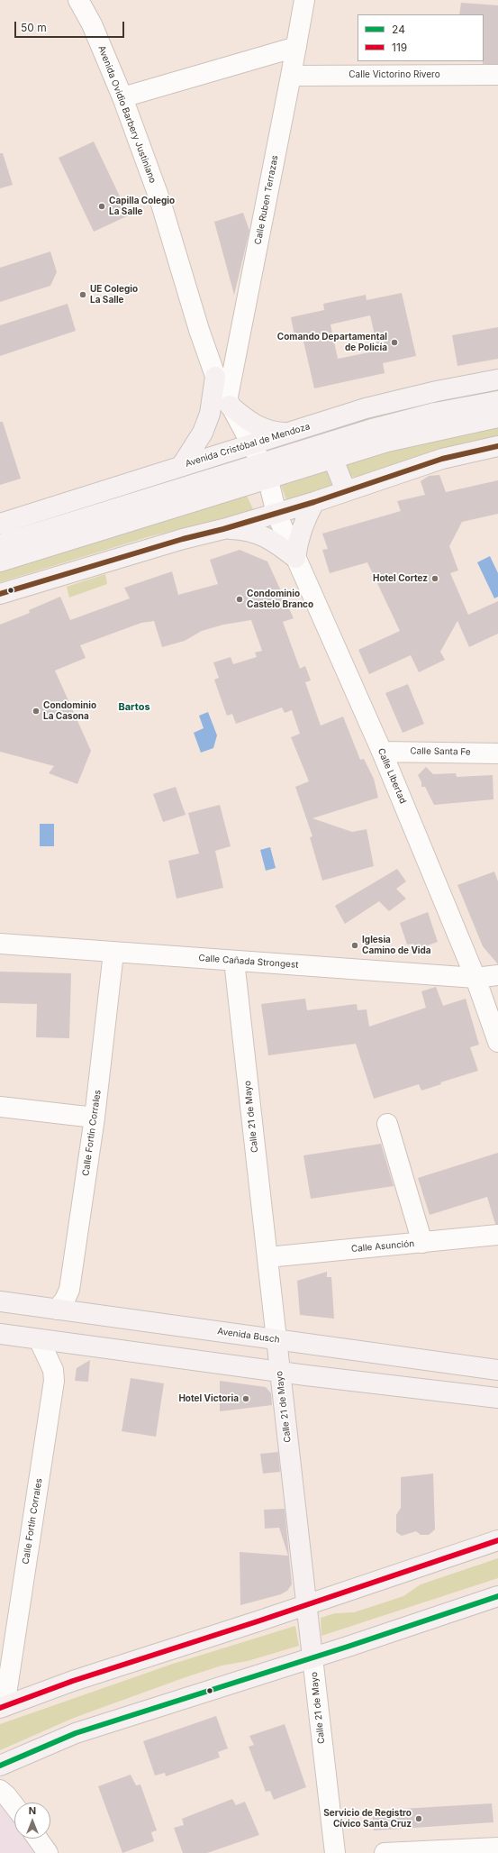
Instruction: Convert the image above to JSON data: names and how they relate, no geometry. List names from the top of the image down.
{
  "streets": {
    "main road": ["Avenida Cristóbal de Mendoza", "Calle 21 de Mayo", "Avenida Busch"],
    "street": [
      "Calle Victorino Rivero",
      "Avenida Ovidio Barbery Justiniano",
      "Calle Ruben Terrazas",
      "Calle Santa Fe",
      "Calle Libertad",
      "Calle Cañada Strongest",
      "Calle Fortín Corrales",
      "Calle Asunción"
    ]
  },
  "crossings": [
    ["Calle Victorino Rivero", "Calle Ruben Terrazas"],
    ["Avenida Ovidio Barbery Justiniano", "Calle Ruben Terrazas"],
    ["Avenida Ovidio Barbery Justiniano", "Avenida Cristóbal de Mendoza"],
    ["Avenida Ovidio Barbery Justiniano", "Calle Libertad"],
    ["Calle Santa Fe", "Calle Libertad"],
    ["Calle Libertad", "Calle Cañada Strongest"],
    ["Calle Cañada Strongest", "Calle 21 de Mayo"],
    ["Calle Cañada Strongest", "Calle Fortín Corrales"],
    ["Calle 21 de Mayo", "Calle Asunción"],
    ["Calle 21 de Mayo", "Avenida Busch"],
    ["Calle Fortín Corrales", "Avenida Busch"]
  ],
  "districts": ["Bartos"],
  "places": [
    "Capilla Colegio La Salle",
    "UE Colegio La Salle",
    "Comando Departamental de Policía",
    "Hotel Cortez",
    "Condominio Castelo Branco",
    "Condominio La Casona",
    "Iglesia Camino de Vida",
    "Hotel Victoria",
    "Servicio de Registro Cívico Santa Cruz"
  ],
  "lines": ["transit line 119", "transit line 24"],
  "legend": ["24", "119"],
  "scale_bar": "50 m",
  "north": "top"
}
